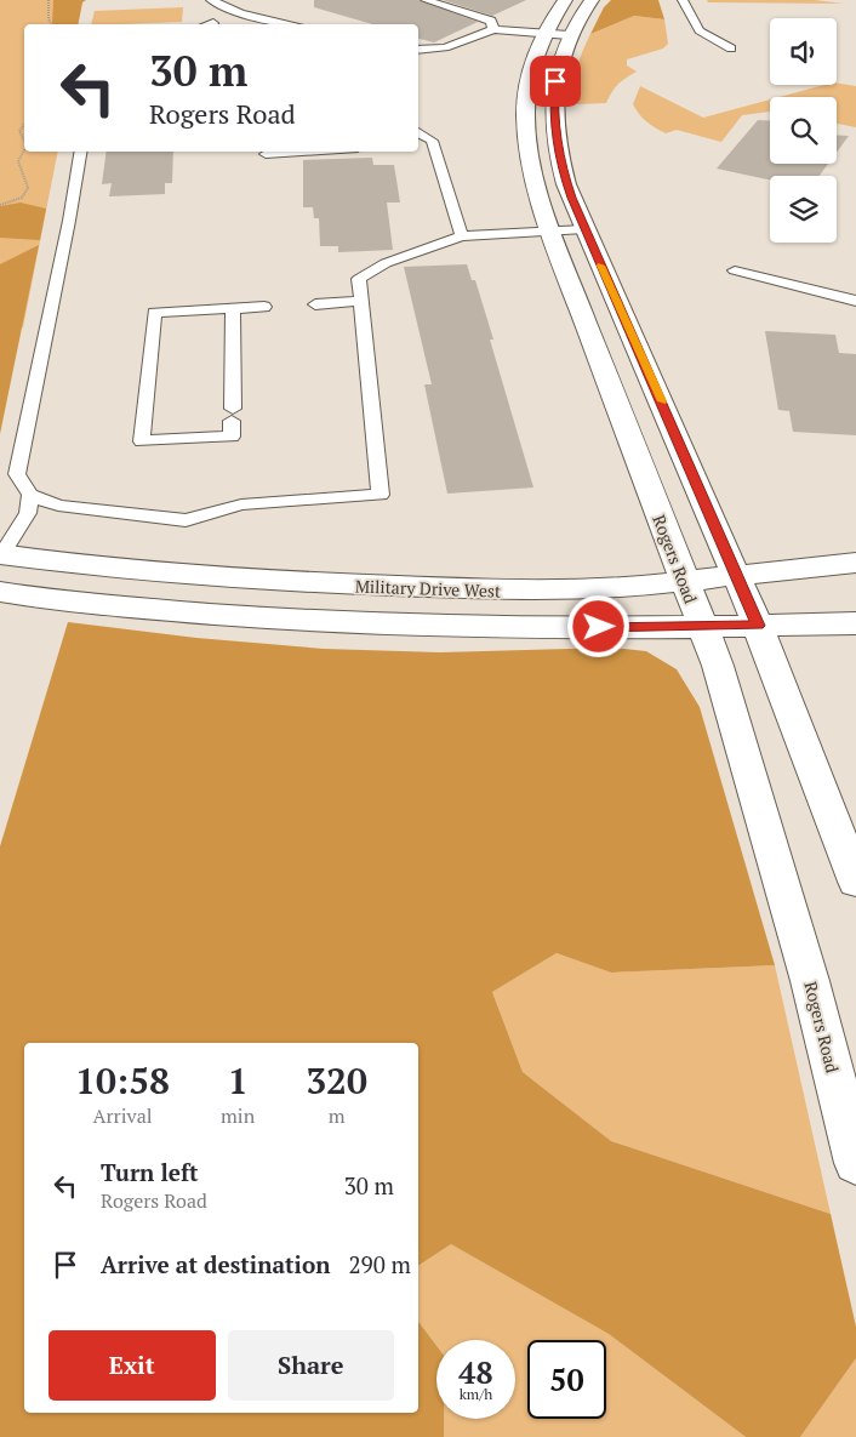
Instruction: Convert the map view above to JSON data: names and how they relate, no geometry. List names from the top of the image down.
{
  "streets": {
    "main road": ["Rogers Road", "Military Drive West"]
  },
  "crossings": [
    ["Rogers Road", "Military Drive West"]
  ],
  "page": {
    "turn": ["30 m", "Rogers Road"],
    "eta": [
      "10:58",
      "Arrival",
      "1",
      "min",
      "320",
      "m"
    ],
    "list": [
      {
        "name": "Turn left",
        "note": "Rogers Road",
        "value": "30 m"
      },
      {
        "name": "Arrive at destination",
        "value": "290 m"
      }
    ],
    "buttons": ["Exit", "Share"],
    "speed": "48 km/h",
    "limit": "50"
  }
}
